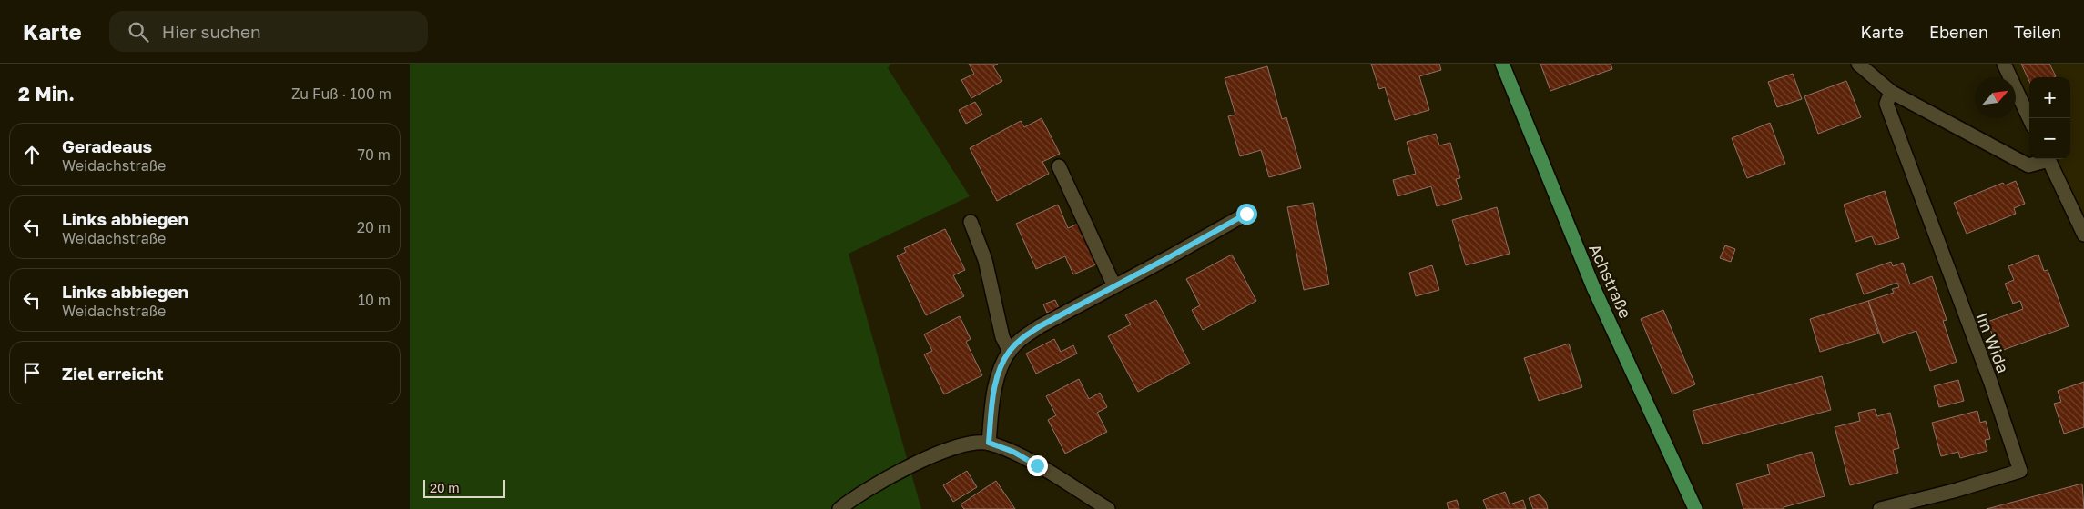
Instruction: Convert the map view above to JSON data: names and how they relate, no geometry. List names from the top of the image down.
{
  "streets": {
    "main road": ["Achstraße"],
    "street": ["Im Wida"]
  },
  "scale_bar": "20 m",
  "north": "top right",
  "page": {
    "header": "Karte",
    "search": "Hier suchen",
    "nav": ["Karte", "Ebenen", "Teilen"],
    "heading": ["2 Min.", "Zu Fuß · 100 m"],
    "map_buttons": ["+", "−"],
    "list": [
      ["Geradeaus", "Weidachstraße", "70 m"],
      ["Links abbiegen", "Weidachstraße", "20 m"],
      ["Links abbiegen", "Weidachstraße", "10 m"],
      "Ziel erreicht"
    ],
    "scale": "20 m"
  }
}
